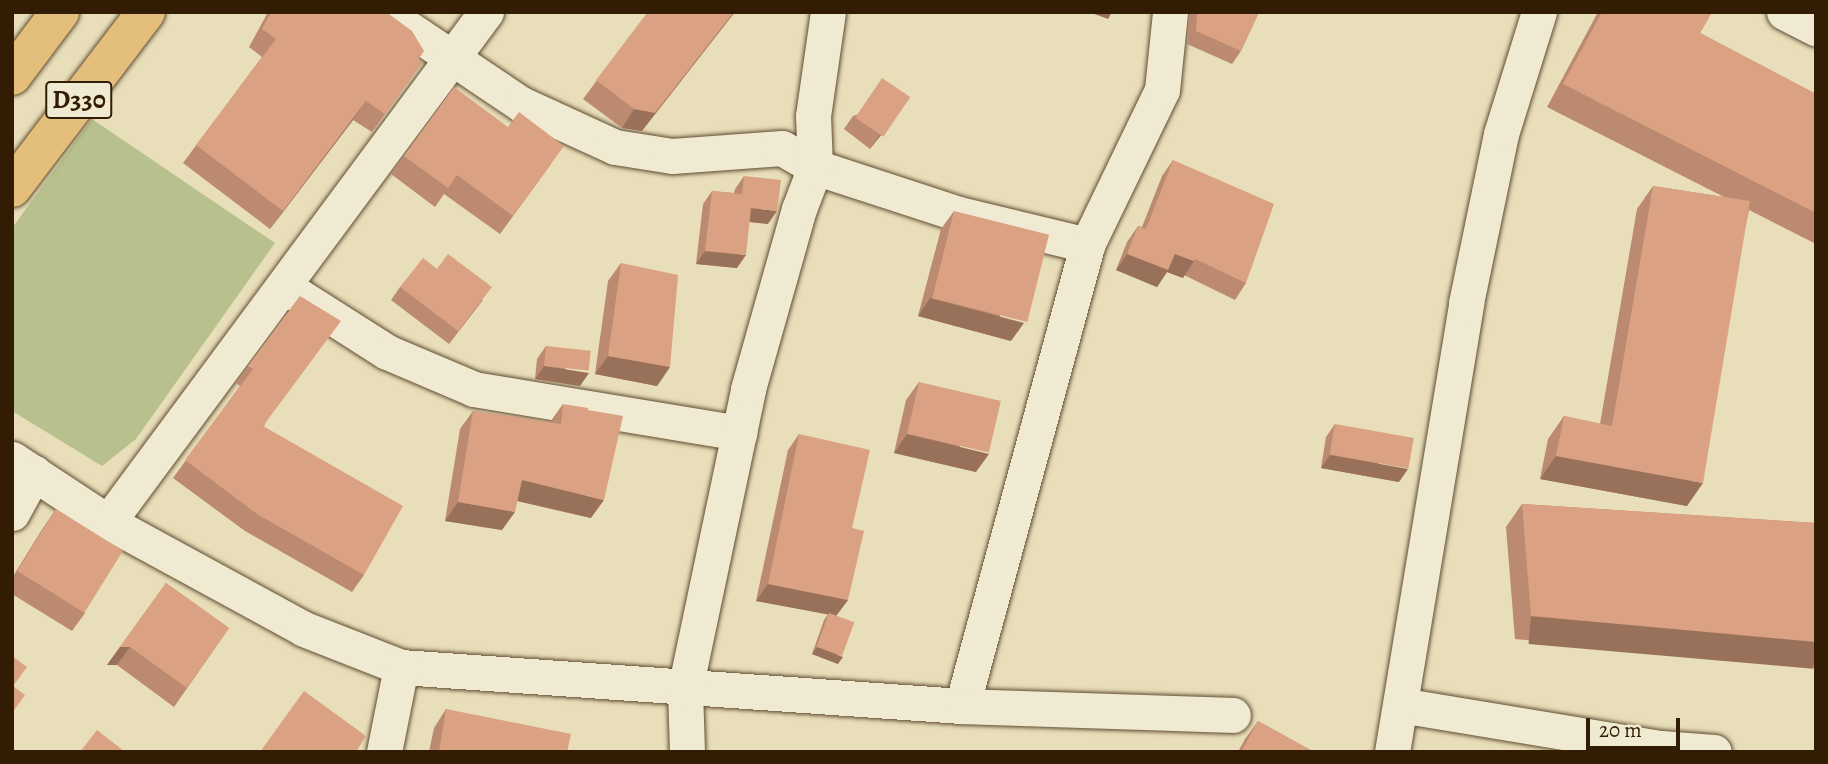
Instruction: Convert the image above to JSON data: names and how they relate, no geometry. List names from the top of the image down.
{
  "streets": {
    "main road": ["D330"]
  },
  "scale_bar": "20 m"
}
